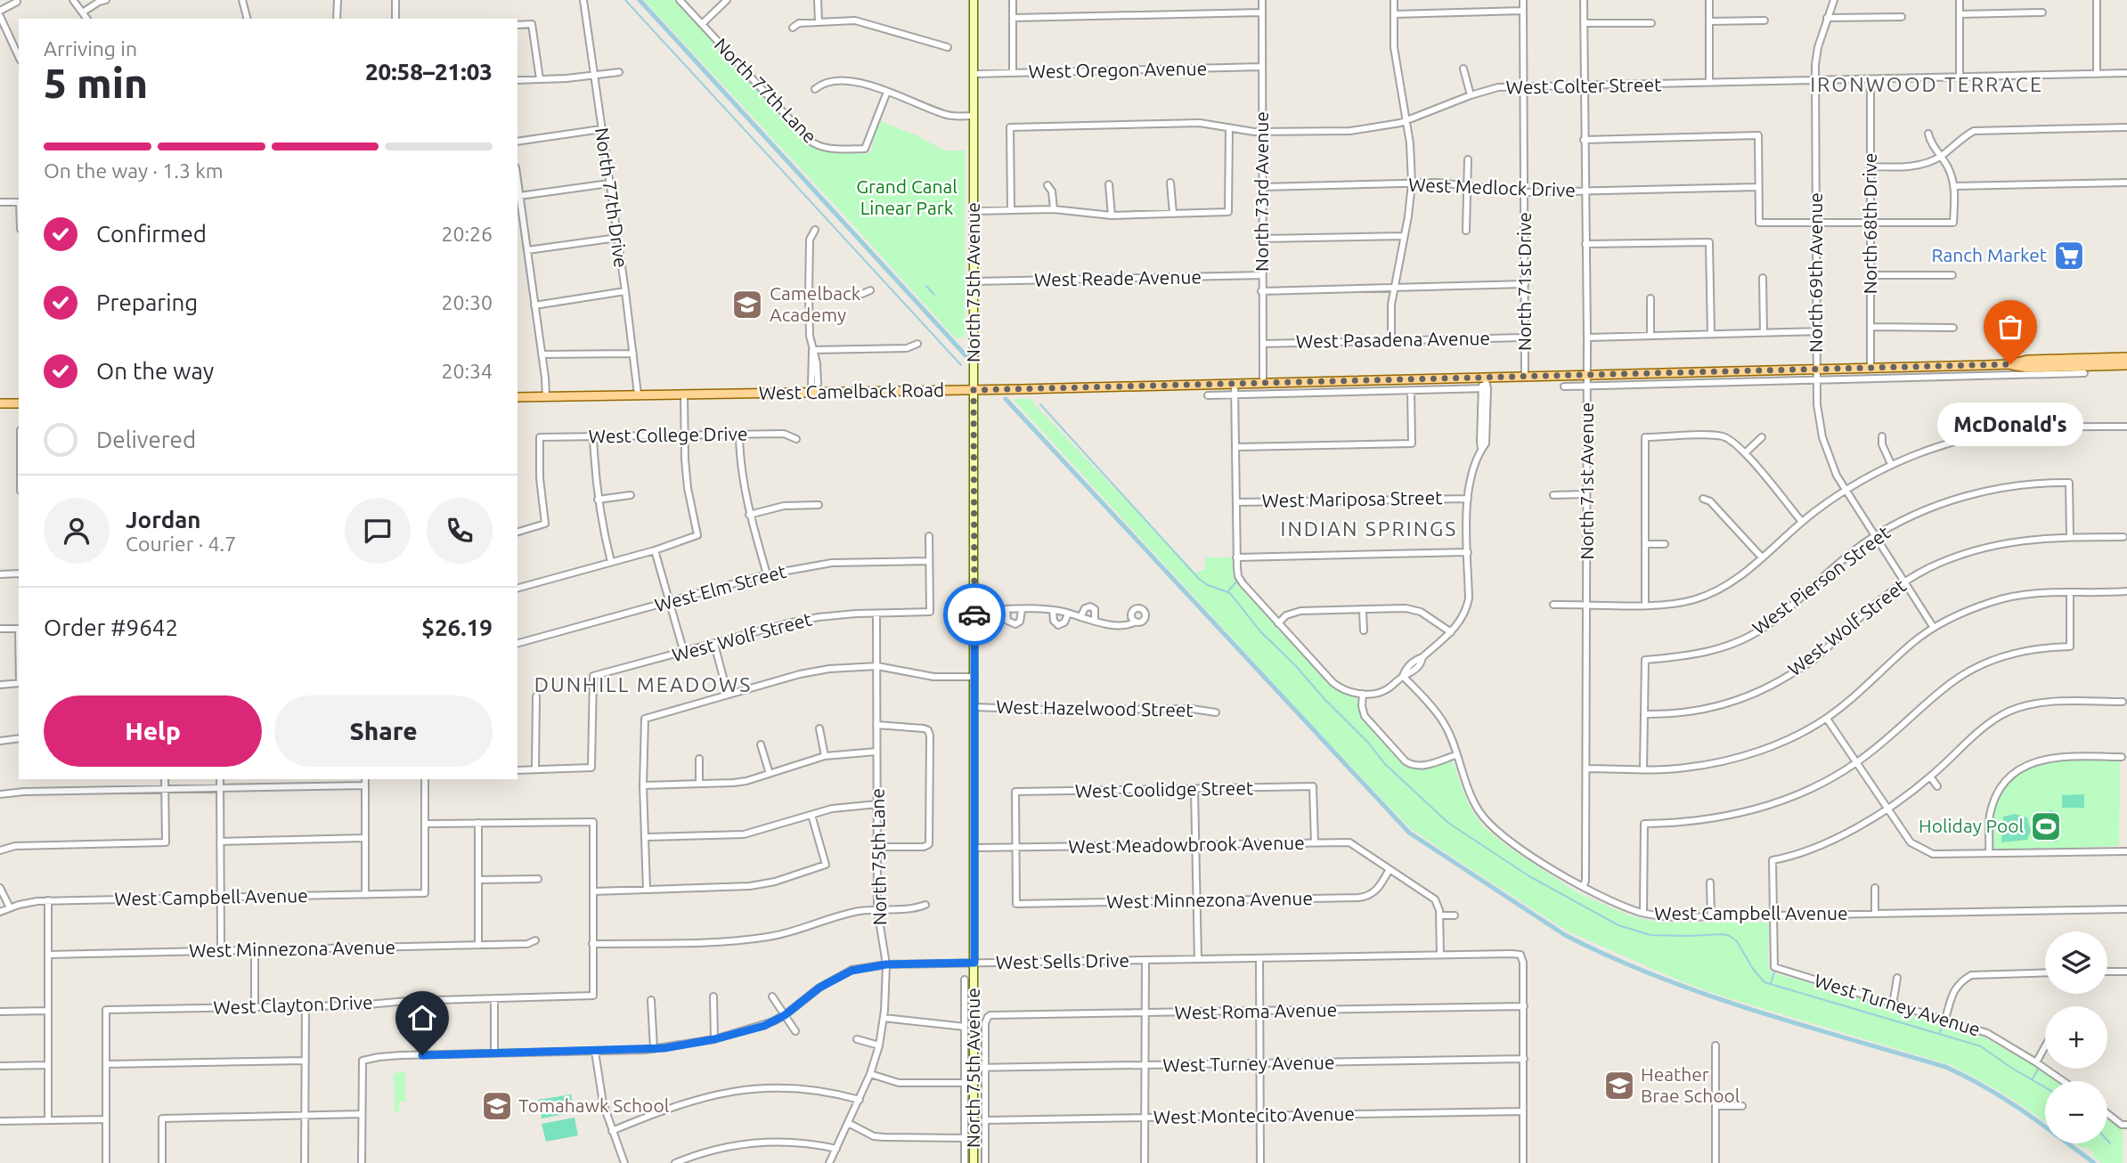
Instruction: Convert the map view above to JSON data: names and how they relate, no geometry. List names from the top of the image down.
{
  "streets": {
    "main road": ["North 75th Avenue", "West Camelback Road"],
    "street": [
      "West Oregon Avenue",
      "West Colter Street",
      "North 77th Lane",
      "West Medlock Drive",
      "North 73rd Avenue",
      "North 77th Drive",
      "North 68th Drive",
      "North 69th Avenue",
      "West Reade Avenue",
      "North 71st Drive",
      "West Pasadena Avenue",
      "West College Drive",
      "North 71st Avenue",
      "West Mariposa Street",
      "West Pierson Street",
      "West Elm Street",
      "West Wolf Street",
      "West Hazelwood Street",
      "West Coolidge Street",
      "West Meadowbrook Avenue",
      "North 75th Lane",
      "West Campbell Avenue",
      "West Minnezona Avenue",
      "West Sells Drive",
      "West Clayton Drive",
      "West Turney Avenue",
      "West Roma Avenue",
      "West Montecito Avenue"
    ]
  },
  "crossings": [
    ["West Oregon Avenue", "North 73rd Avenue"],
    ["West Oregon Avenue", "North 75th Avenue"],
    ["West Colter Street", "North 73rd Avenue"],
    ["West Colter Street", "North 68th Drive"],
    ["West Colter Street", "North 69th Avenue"],
    ["West Colter Street", "North 71st Drive"],
    ["West Colter Street", "North 71st Avenue"],
    ["West Medlock Drive", "North 73rd Avenue"],
    ["West Medlock Drive", "North 71st Drive"],
    ["West Medlock Drive", "North 71st Avenue"],
    ["North 73rd Avenue", "West Reade Avenue"],
    ["North 73rd Avenue", "West Pasadena Avenue"],
    ["North 73rd Avenue", "West Camelback Road"],
    ["North 77th Drive", "West Camelback Road"],
    ["North 68th Drive", "West Camelback Road"],
    ["North 69th Avenue", "West Camelback Road"],
    ["North 69th Avenue", "West Pierson Street"],
    ["North 69th Avenue", "West Wolf Street"],
    ["West Reade Avenue", "North 75th Avenue"],
    ["North 71st Drive", "West Pasadena Avenue"],
    ["North 71st Drive", "West Camelback Road"],
    ["North 75th Avenue", "West Camelback Road"],
    ["North 75th Avenue", "West Hazelwood Street"],
    ["North 75th Avenue", "West Meadowbrook Avenue"],
    ["North 75th Avenue", "West Sells Drive"],
    ["North 75th Avenue", "West Turney Avenue"],
    ["North 75th Avenue", "West Roma Avenue"],
    ["North 75th Avenue", "West Montecito Avenue"],
    ["West Camelback Road", "North 71st Avenue"],
    ["North 71st Avenue", "West Campbell Avenue"],
    ["West Pierson Street", "West Wolf Street"],
    ["West Elm Street", "West Wolf Street"],
    ["West Wolf Street", "North 75th Lane"],
    ["West Coolidge Street", "West Meadowbrook Avenue"],
    ["West Coolidge Street", "West Minnezona Avenue"],
    ["West Meadowbrook Avenue", "West Minnezona Avenue"],
    ["North 75th Lane", "West Sells Drive"],
    ["West Campbell Avenue", "West Turney Avenue"],
    ["West Sells Drive", "West Roma Avenue"]
  ],
  "districts": ["IRONWOOD TERRACE", "INDIAN SPRINGS", "DUNHILL MEADOWS"],
  "parks": ["Grand Canal Linear Park"],
  "places": {
    "supermarket": ["Ranch Market"],
    "school or university": ["Camelback Academy", "Heather Brae School", "Tomahawk School"],
    "other": ["McDonald's"],
    "sports": ["Holiday Pool"]
  },
  "page": {
    "heading": ["5 min", "Arriving in", "20:58–21:03"],
    "panel": [
      "Jordan",
      "Courier · 4.7",
      "Order #9642",
      "$26.19"
    ],
    "bar": "On the way · 1.3 km",
    "list": [
      ["Confirmed", "20:26"],
      ["Preparing", "20:30"],
      ["On the way", "20:34"],
      "Delivered"
    ],
    "bubble": "McDonald's",
    "buttons": ["Help", "Share"],
    "map_buttons": ["+", "−"]
  }
}
